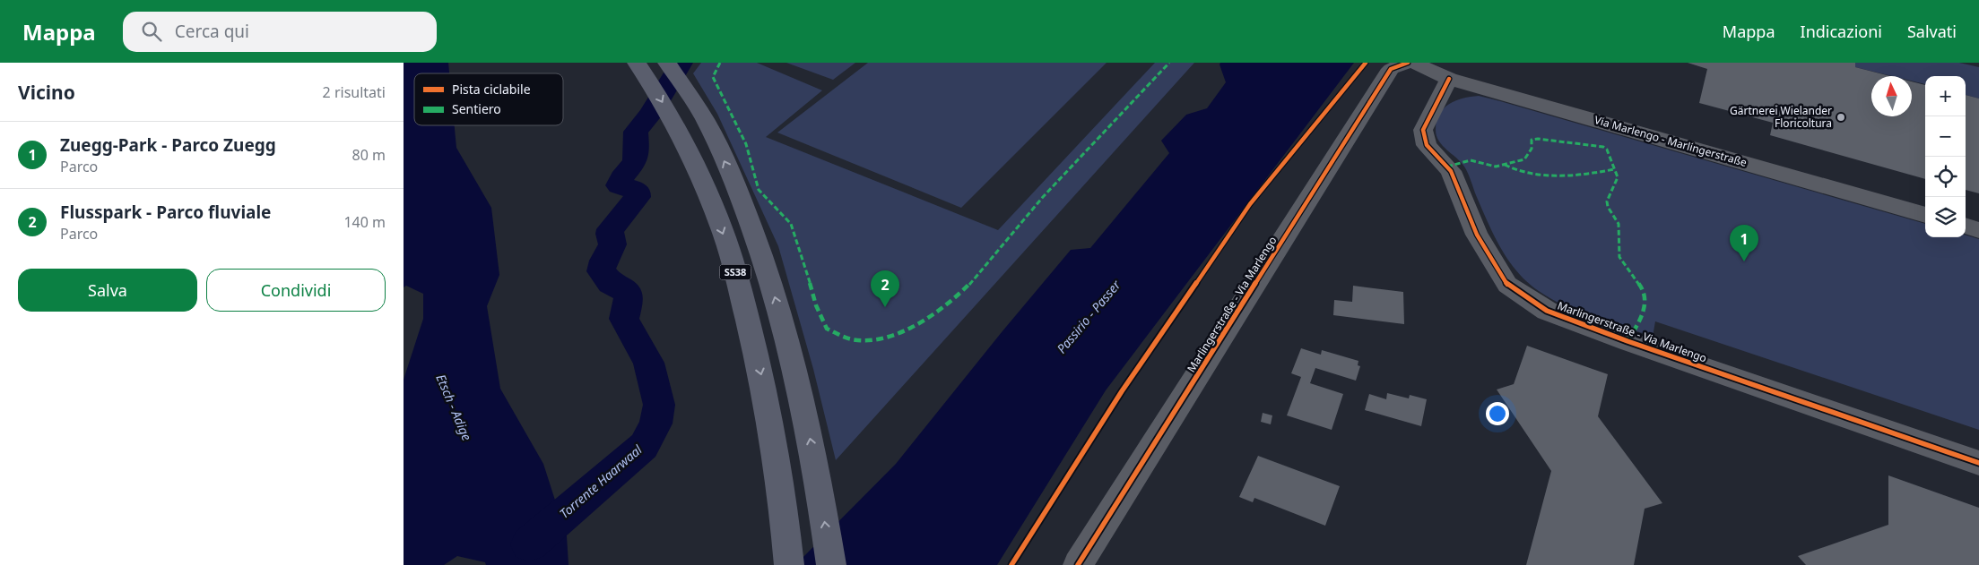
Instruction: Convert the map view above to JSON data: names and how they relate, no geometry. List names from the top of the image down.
{
  "streets": {
    "highway": ["SS38"],
    "street": ["Via Marlengo - Marlingerstraße", "Marlingerstraße - Via Marlengo"]
  },
  "crossings": [
    ["Via Marlengo - Marlingerstraße", "Marlingerstraße - Via Marlengo"]
  ],
  "water": ["Passirio - Passer", "Etsch - Adige", "Torrente Haarwaal"],
  "places": ["Gärtnerei Wielander Floricoltura"],
  "legend": ["Pista ciclabile", "Sentiero"],
  "north": "top",
  "page": {
    "header": "Mappa",
    "search": "Cerca qui",
    "nav": ["Mappa", "Indicazioni", "Salvati"],
    "heading": ["Vicino", "2 risultati"],
    "map_buttons": ["+", "−"],
    "list": [
      {
        "mark": "1",
        "name": "Zuegg-Park - Parco Zuegg",
        "note": "Parco",
        "value": "80 m"
      },
      {
        "mark": "2",
        "name": "Flusspark - Parco fluviale",
        "note": "Parco",
        "value": "140 m"
      }
    ],
    "pins": ["1", "2"],
    "buttons": ["Salva", "Condividi"]
  }
}
